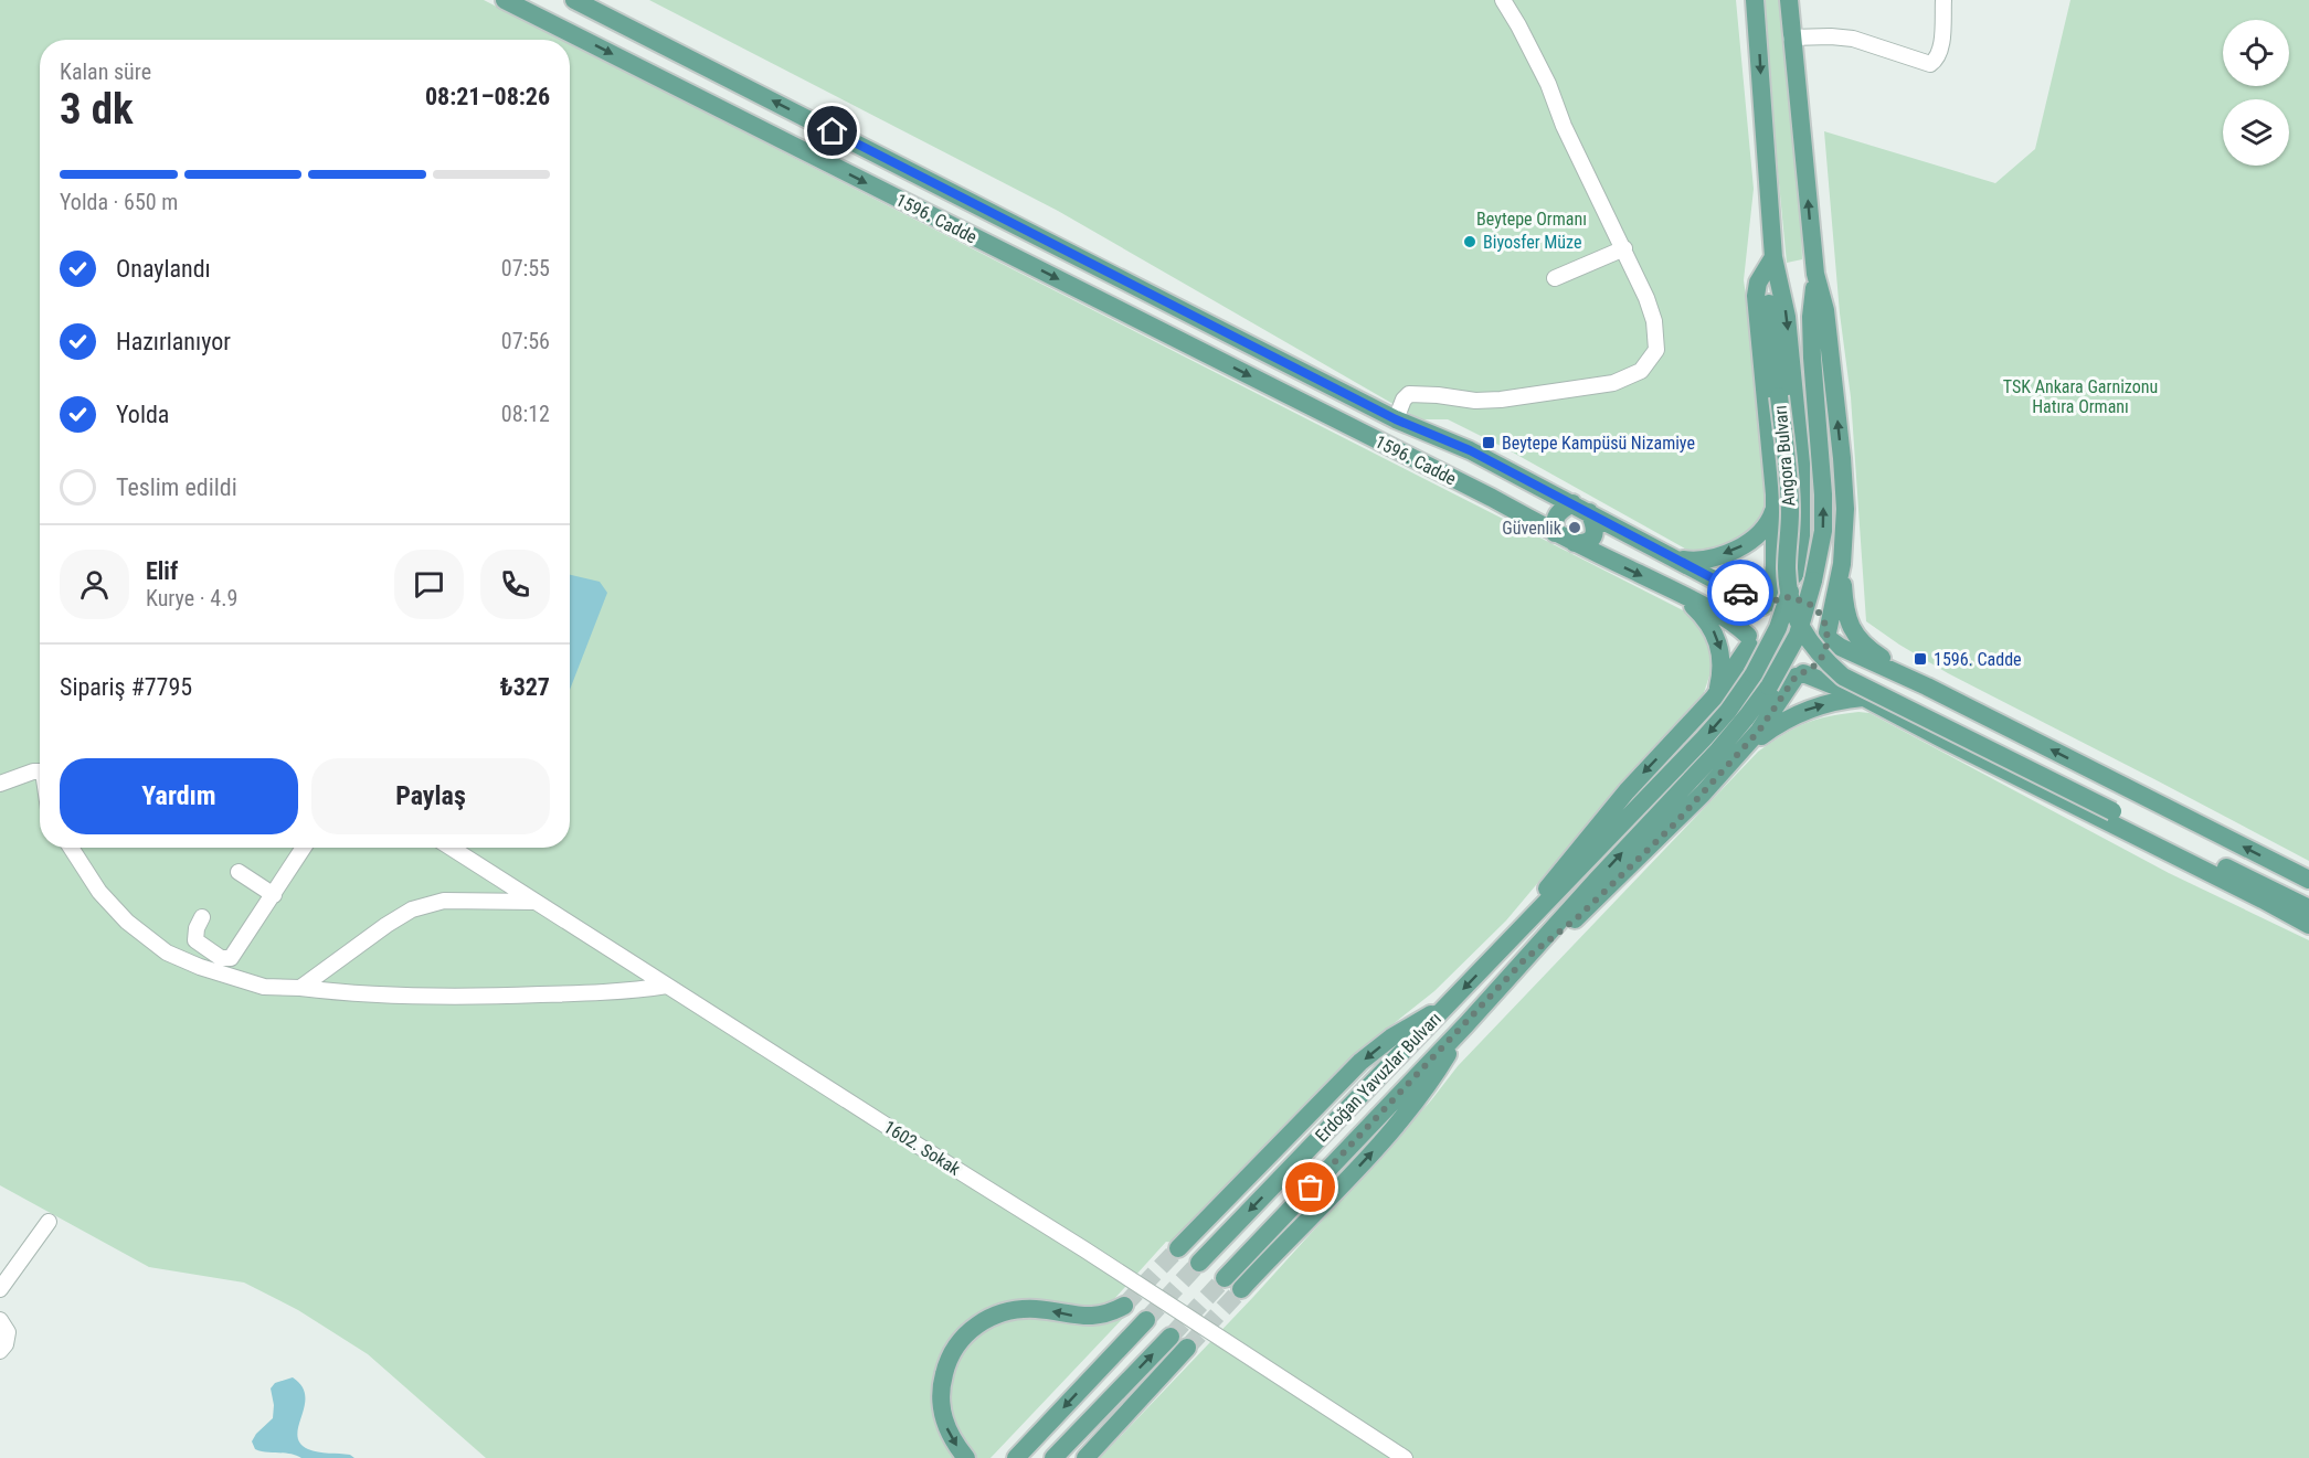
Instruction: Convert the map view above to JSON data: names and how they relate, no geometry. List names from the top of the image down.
{
  "streets": {
    "main road": ["1596. Cadde", "Angora Bulvarı", "Erdoğan Yavuzlar Bulvarı"],
    "street": ["1602. Sokak"]
  },
  "crossings": [
    ["1596. Cadde", "Angora Bulvarı"],
    ["1596. Cadde", "Erdoğan Yavuzlar Bulvarı"],
    ["Angora Bulvarı", "Erdoğan Yavuzlar Bulvarı"]
  ],
  "parks": ["Beytepe Ormanı", "TSK Ankara Garnizonu Hatıra Ormanı"],
  "places": {
    "other": ["Biyosfer Müze", "Güvenlik"],
    "transit": ["Beytepe Kampüsü Nizamiye", "1596. Cadde"]
  },
  "page": {
    "heading": ["3 dk", "Kalan süre", "08:21–08:26"],
    "panel": [
      "Elif",
      "Kurye · 4.9",
      "Sipariş #7795",
      "₺327"
    ],
    "bar": "Yolda · 650 m",
    "list": [
      ["Onaylandı", "07:55"],
      ["Hazırlanıyor", "07:56"],
      ["Yolda", "08:12"],
      "Teslim edildi"
    ],
    "buttons": ["Yardım", "Paylaş"]
  }
}
